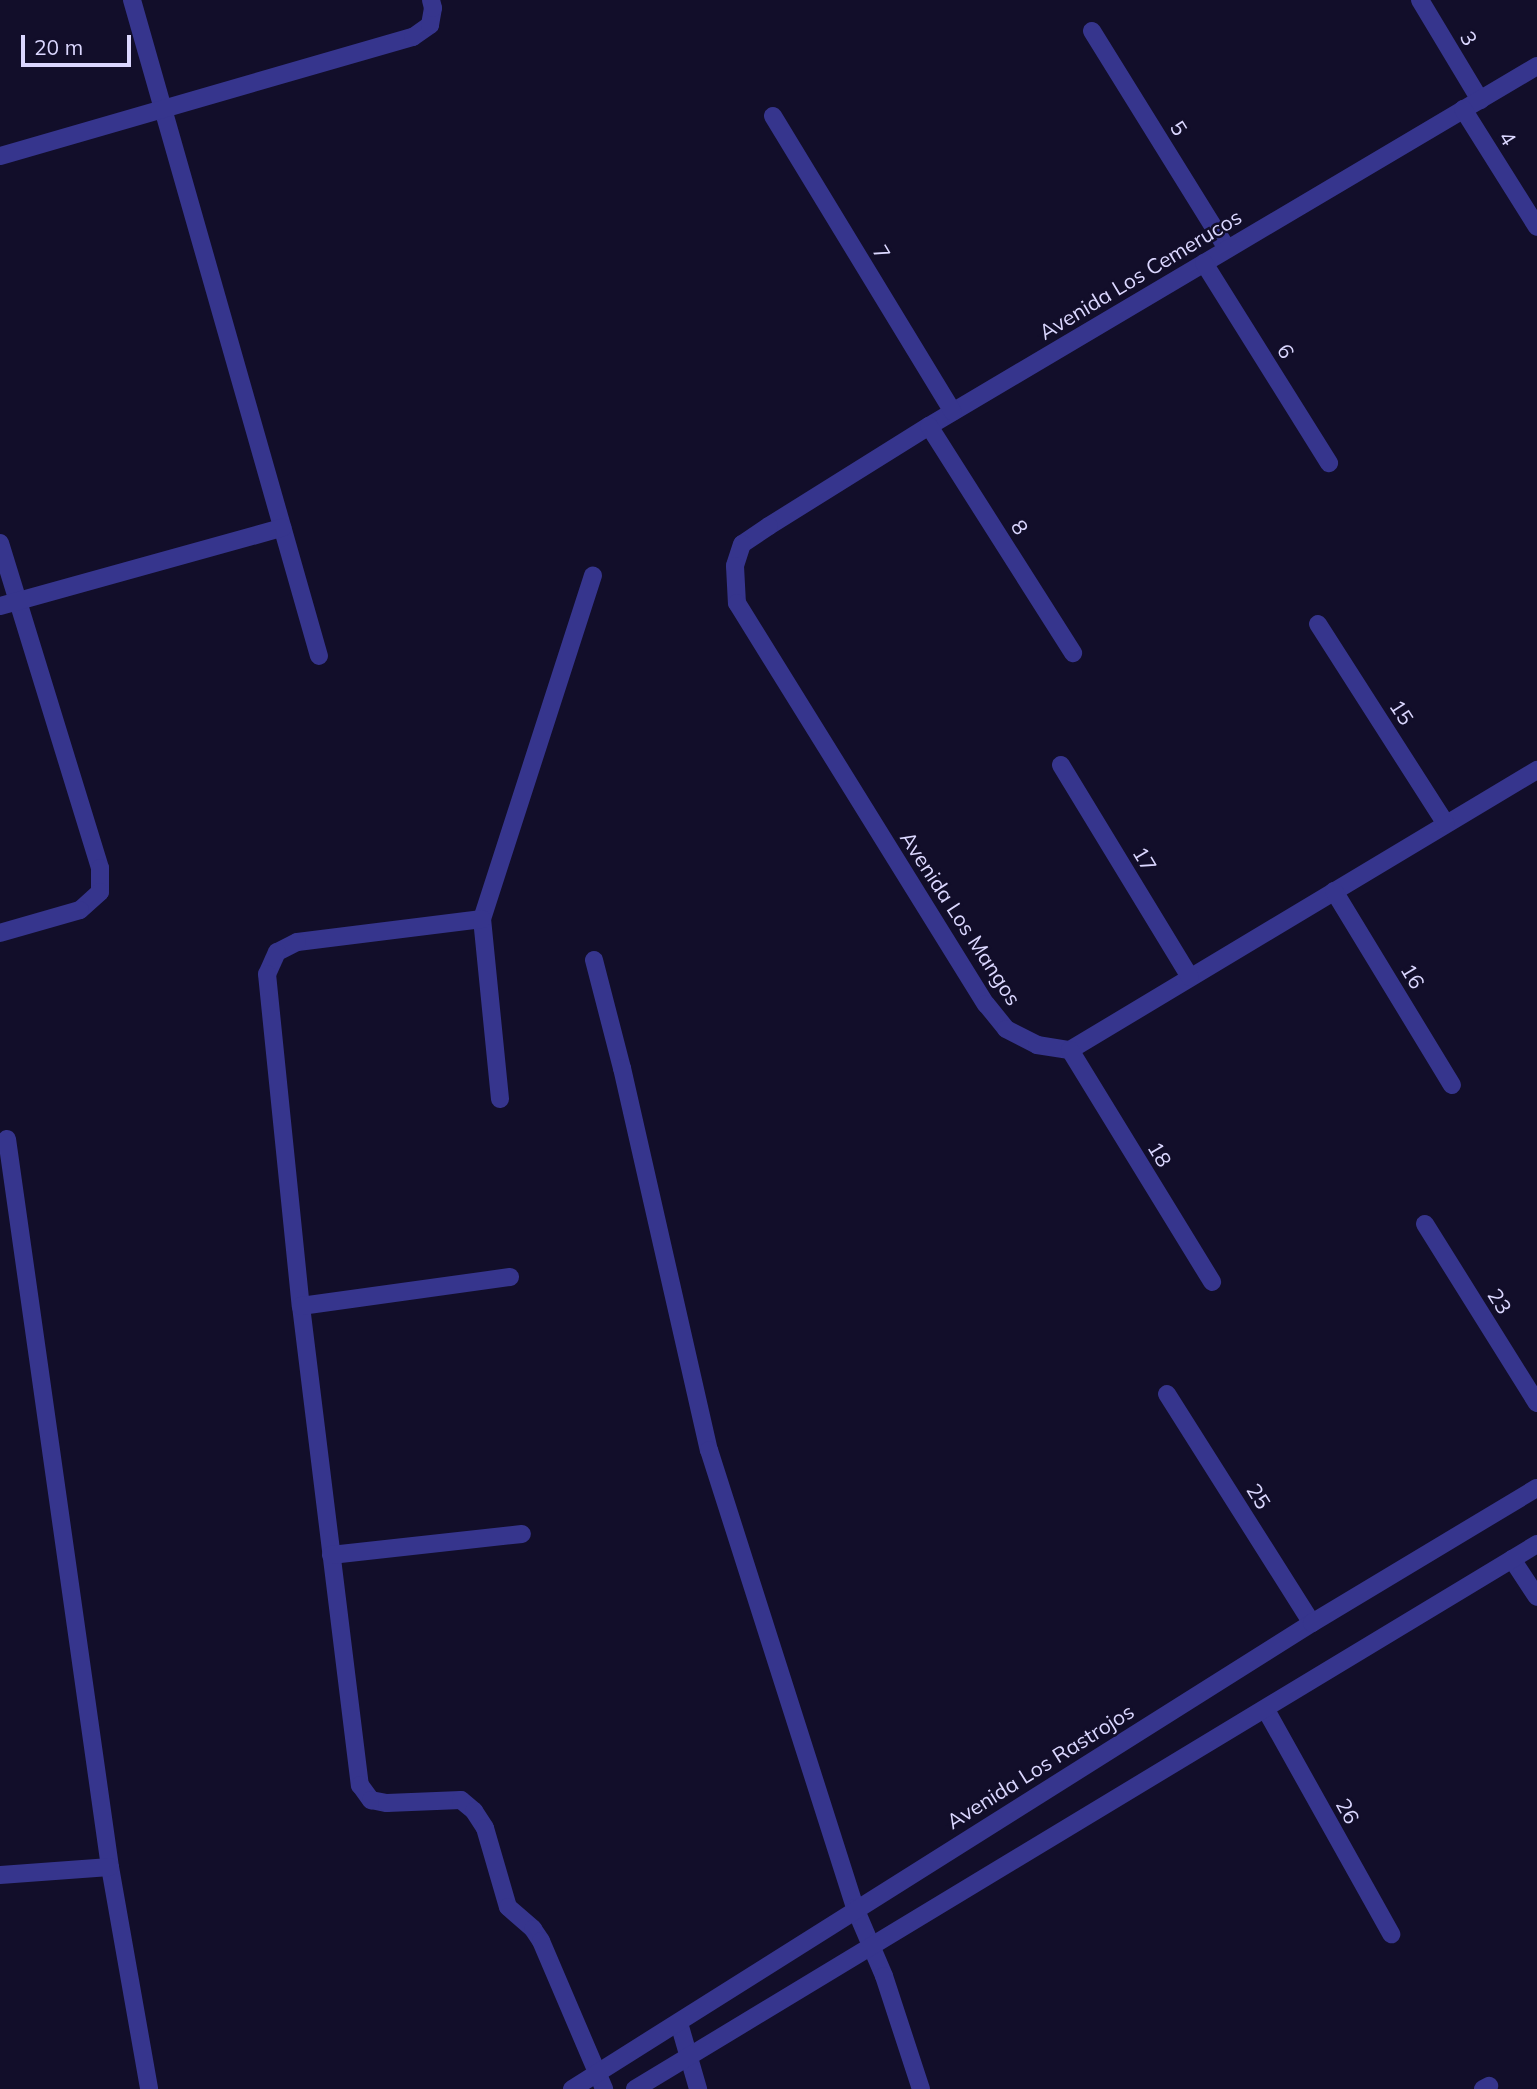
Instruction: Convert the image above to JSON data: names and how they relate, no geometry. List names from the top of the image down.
{
  "streets": {
    "street": [
      "3",
      "5",
      "4",
      "7",
      "Avenida Los Cemerucos",
      "6",
      "8",
      "15",
      "17",
      "Avenida Los Mangos",
      "16",
      "18",
      "23",
      "25",
      "Avenida Los Rastrojos",
      "26"
    ]
  },
  "crossings": [
    ["3", "Avenida Los Cemerucos"],
    ["5", "Avenida Los Cemerucos"],
    ["4", "Avenida Los Cemerucos"],
    ["7", "Avenida Los Cemerucos"],
    ["Avenida Los Cemerucos", "6"],
    ["Avenida Los Cemerucos", "8"],
    ["Avenida Los Cemerucos", "Avenida Los Mangos"],
    ["Avenida Los Mangos", "18"],
    ["25", "Avenida Los Rastrojos"]
  ],
  "scale_bar": "20 m"
}
